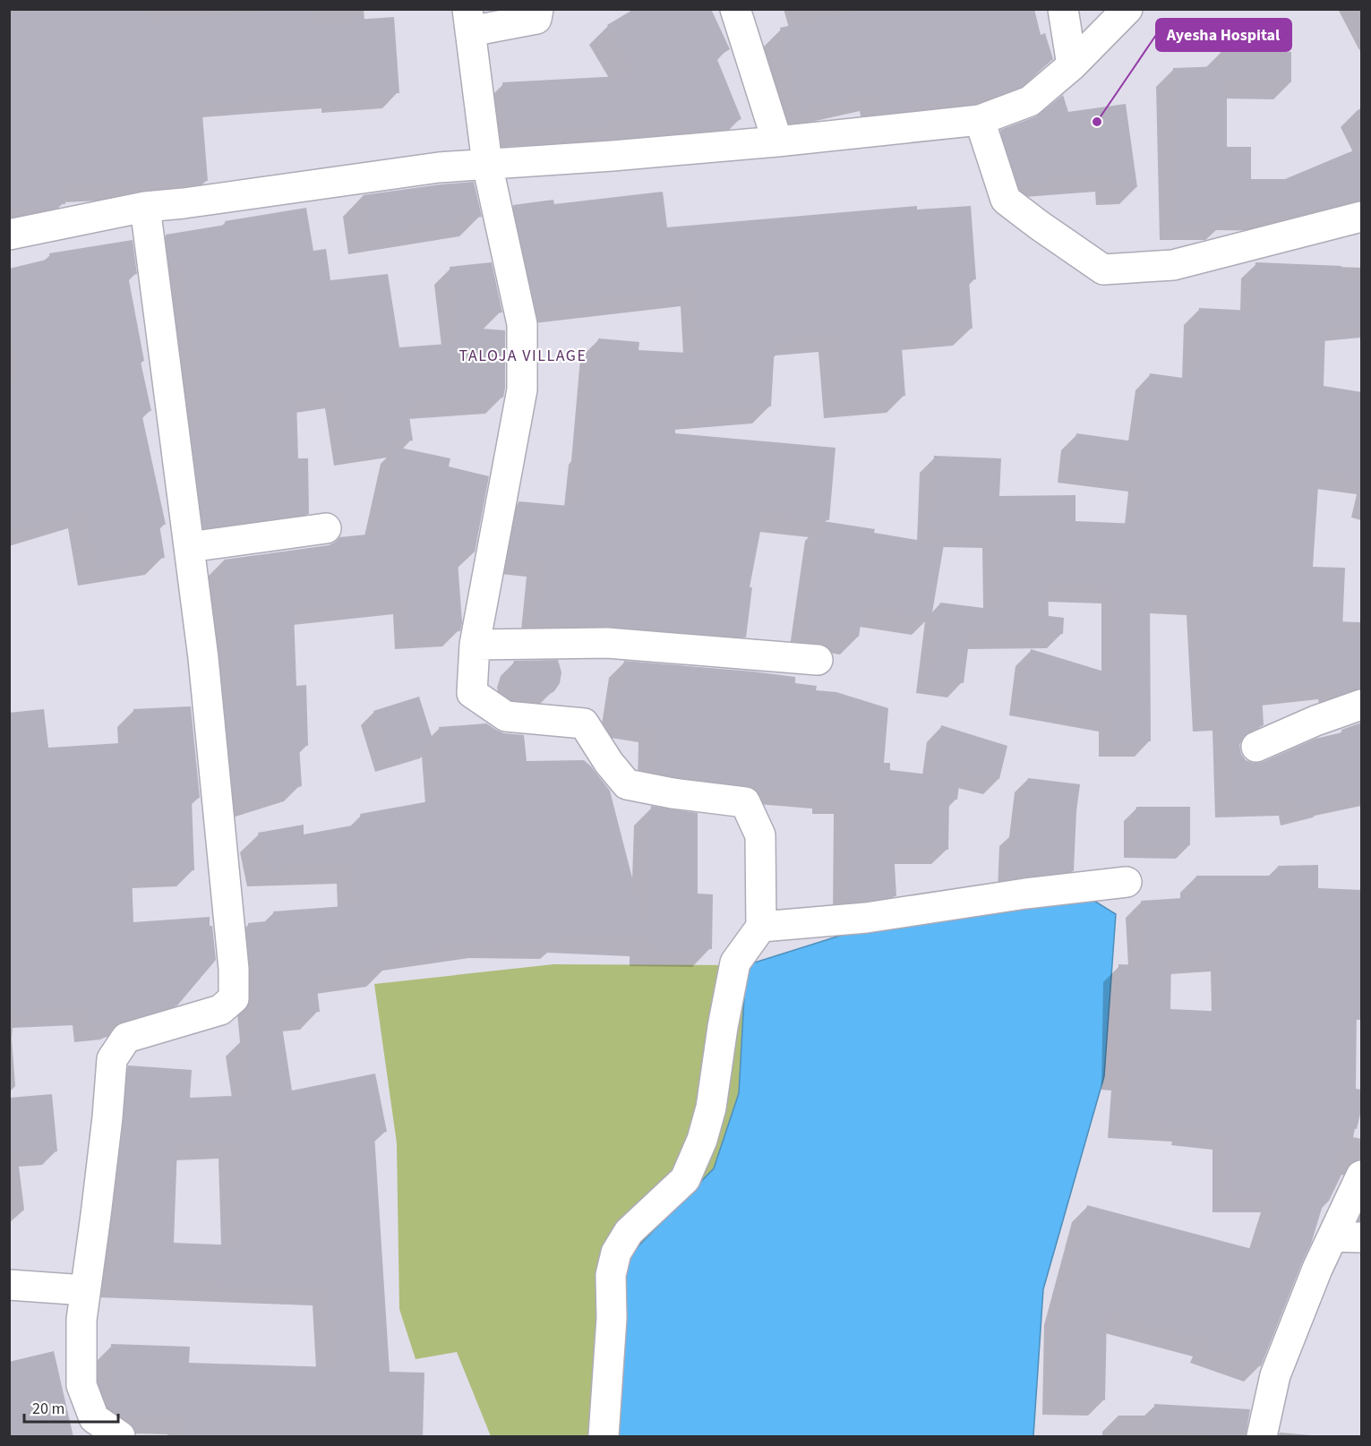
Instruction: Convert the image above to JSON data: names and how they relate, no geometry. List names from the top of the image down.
{
  "districts": ["TALOJA VILLAGE"],
  "places": ["Ayesha Hospital"],
  "scale_bar": "20 m"
}
